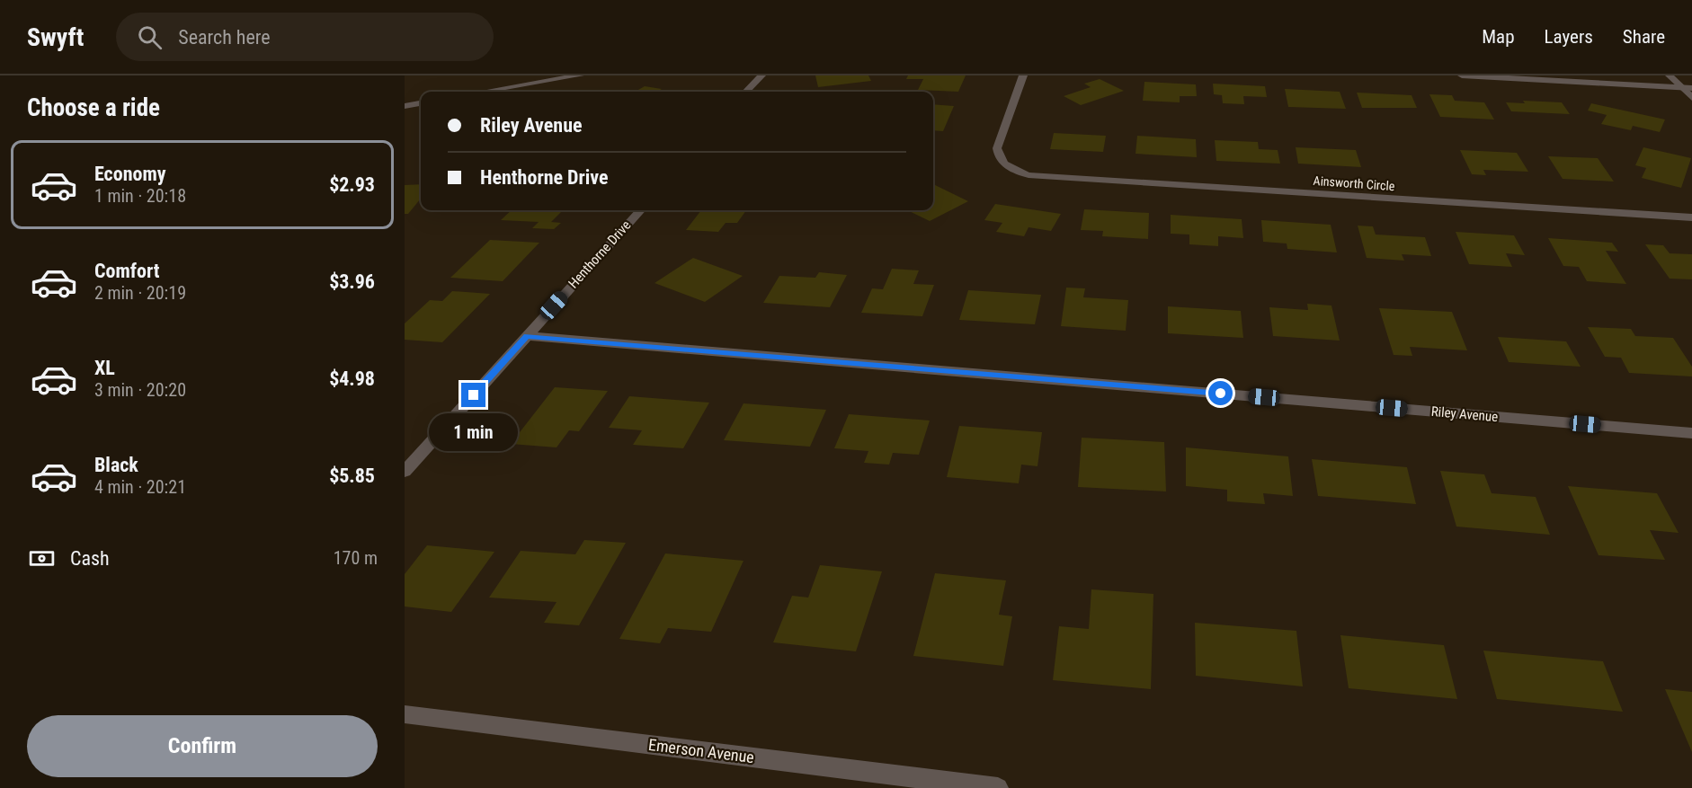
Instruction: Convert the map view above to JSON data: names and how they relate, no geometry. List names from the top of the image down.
{
  "streets": {
    "street": [
      "Ainsworth Circle",
      "Henthorne Drive",
      "Riley Avenue",
      "Emerson Avenue"
    ]
  },
  "crossings": [
    ["Henthorne Drive", "Riley Avenue"]
  ],
  "page": {
    "header": "Swyft",
    "search": "Search here",
    "nav": ["Map", "Layers", "Share"],
    "heading": "Choose a ride",
    "banner": ["Riley Avenue", "Henthorne Drive"],
    "list": [
      {
        "name": "Economy",
        "note": "1 min · 20:18",
        "value": "$2.93"
      },
      {
        "name": "Comfort",
        "note": "2 min · 20:19",
        "value": "$3.96"
      },
      {
        "name": "XL",
        "note": "3 min · 20:20",
        "value": "$4.98"
      },
      {
        "name": "Black",
        "note": "4 min · 20:21",
        "value": "$5.85"
      }
    ],
    "bubble": "1 min",
    "pay": ["Cash", "170 m"],
    "buttons": "Confirm"
  }
}
